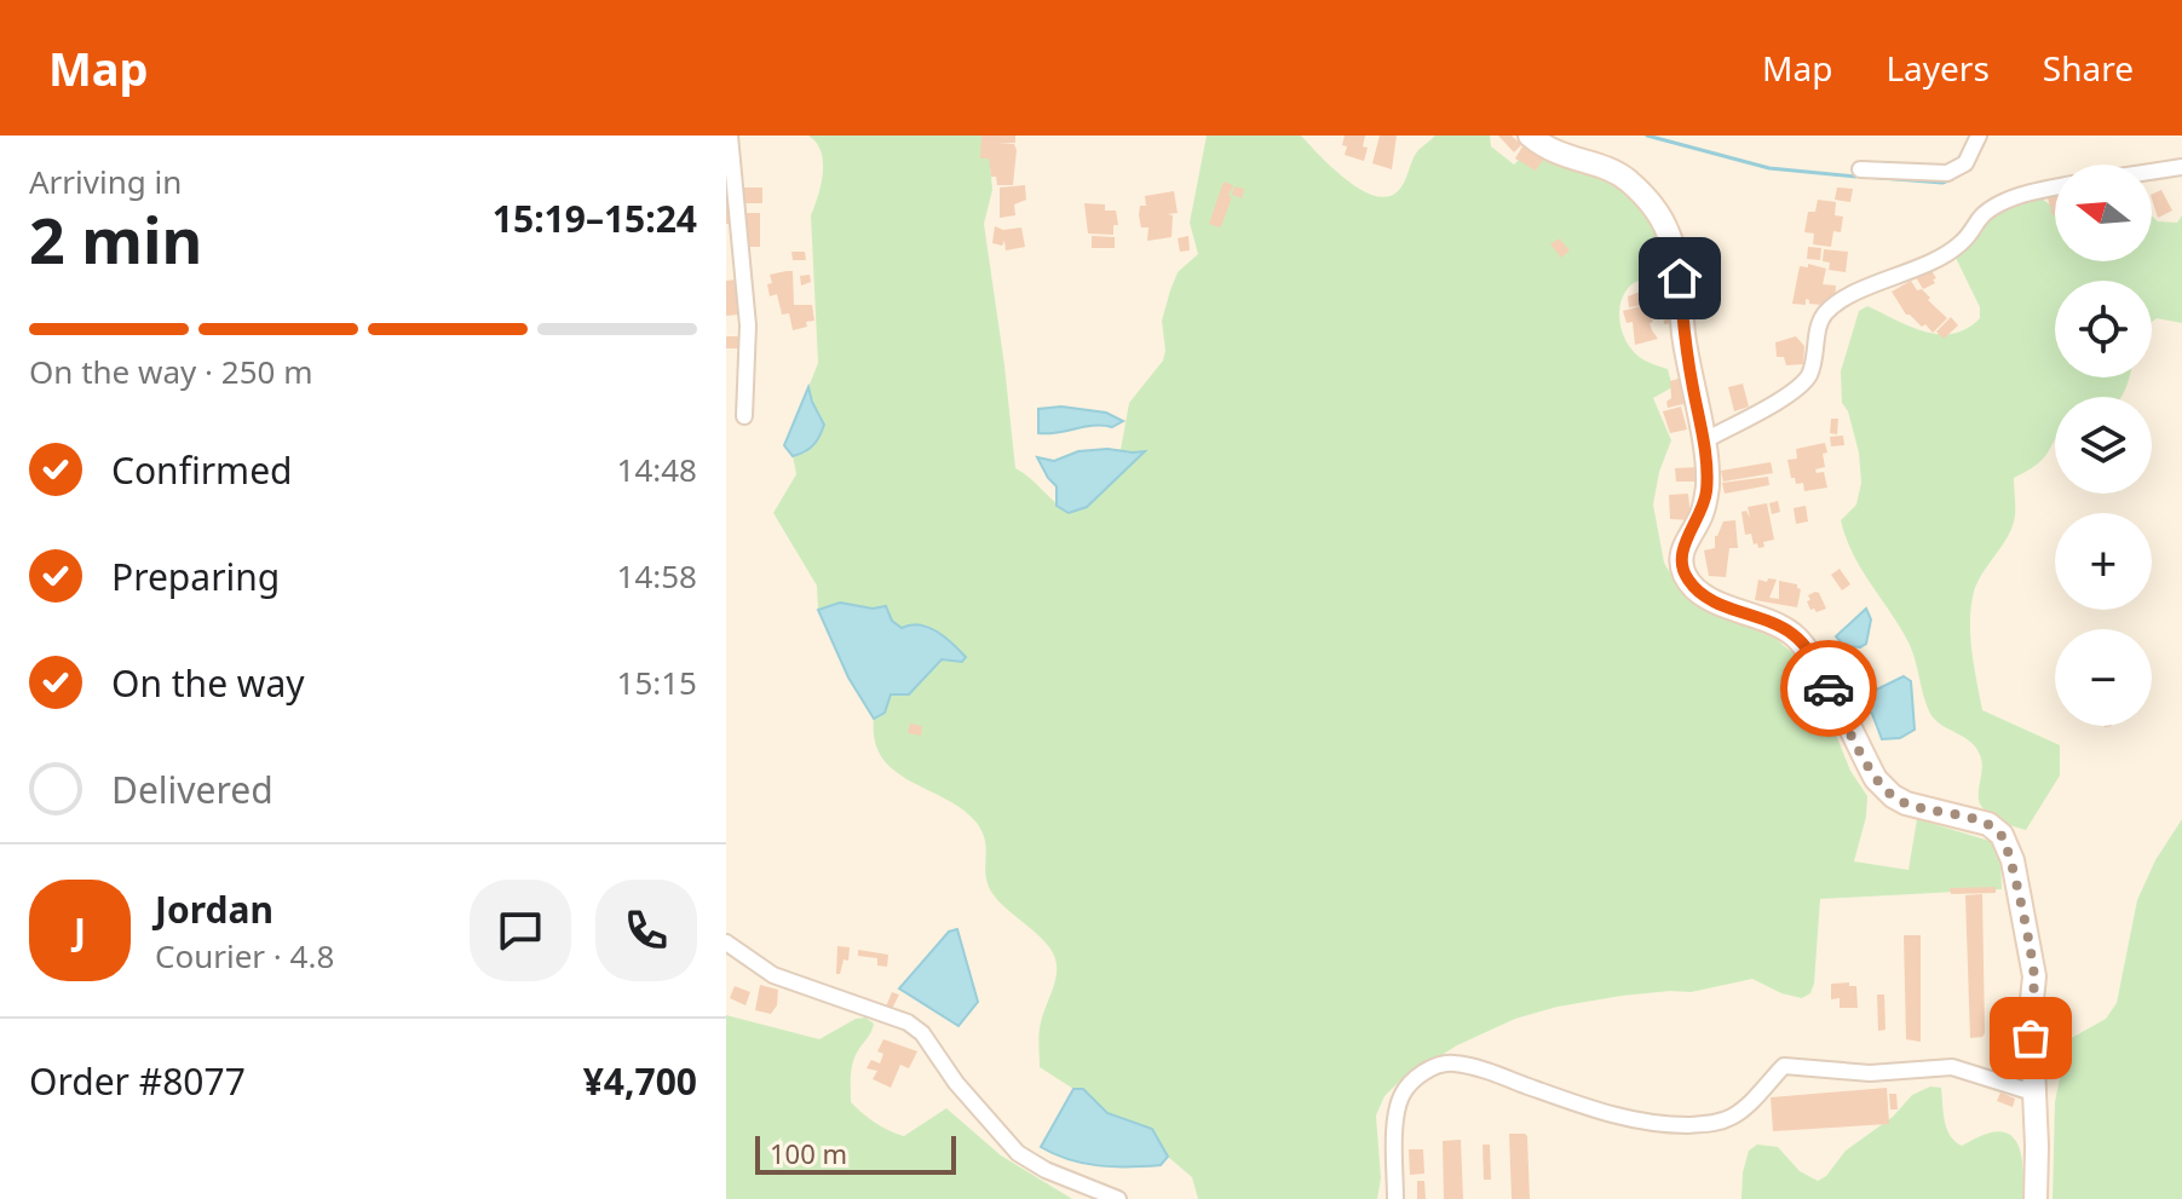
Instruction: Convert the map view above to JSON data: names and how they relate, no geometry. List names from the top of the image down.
{
  "scale_bar": "100 m",
  "north": "left",
  "page": {
    "header": "Map",
    "nav": ["Map", "Layers", "Share"],
    "heading": ["2 min", "Arriving in", "15:19–15:24"],
    "panel": [
      "Jordan",
      "Courier · 4.8",
      "Order #8077",
      "¥4,700"
    ],
    "map_buttons": ["+", "−"],
    "bar": "On the way · 250 m",
    "list": [
      ["Confirmed", "14:48"],
      ["Preparing", "14:58"],
      ["On the way", "15:15"],
      "Delivered"
    ],
    "round": "J",
    "scale": "100 m"
  }
}
